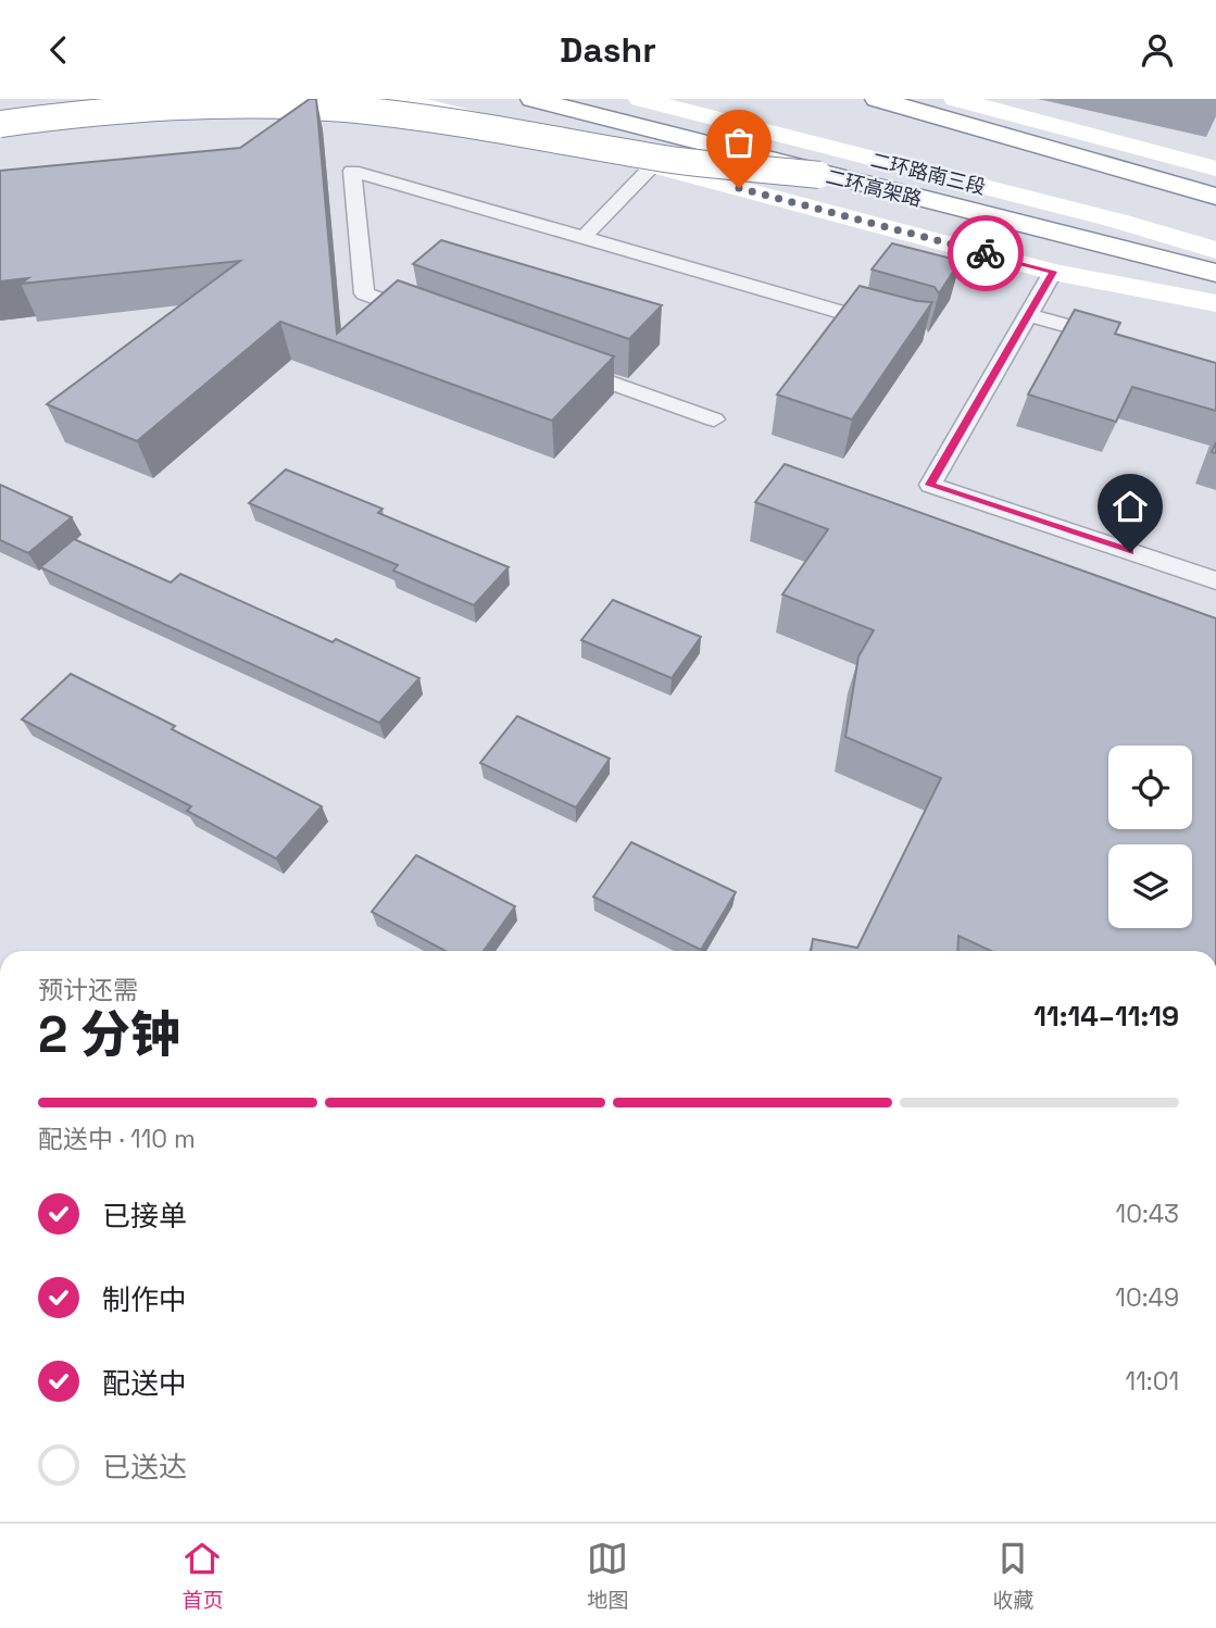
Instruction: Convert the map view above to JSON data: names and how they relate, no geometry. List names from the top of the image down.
{
  "streets": {
    "main road": ["二环路南三段", "二环高架路"]
  },
  "page": {
    "header": "Dashr",
    "heading": ["2 分钟", "预计还需", "11:14–11:19"],
    "bar": "配送中 · 110 m",
    "list": [
      ["已接单", "10:43"],
      ["制作中", "10:49"],
      ["配送中", "11:01"],
      "已送达"
    ],
    "tabs": ["首页", "地图", "收藏"]
  }
}
